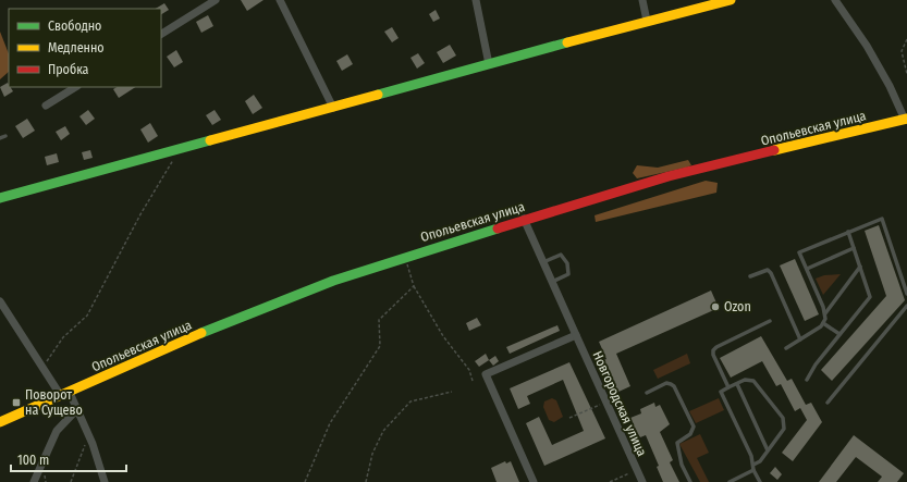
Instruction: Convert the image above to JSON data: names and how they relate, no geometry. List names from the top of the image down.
{
  "streets": {
    "street": ["Опольевская улица", "Новгородская улица"]
  },
  "crossings": [
    ["Опольевская улица", "Новгородская улица"]
  ],
  "places": {
    "other": ["Ozon"],
    "transit": ["Поворот на Сущево"]
  },
  "legend": ["Свободно", "Медленно", "Пробка"],
  "scale_bar": "100 m"
}
